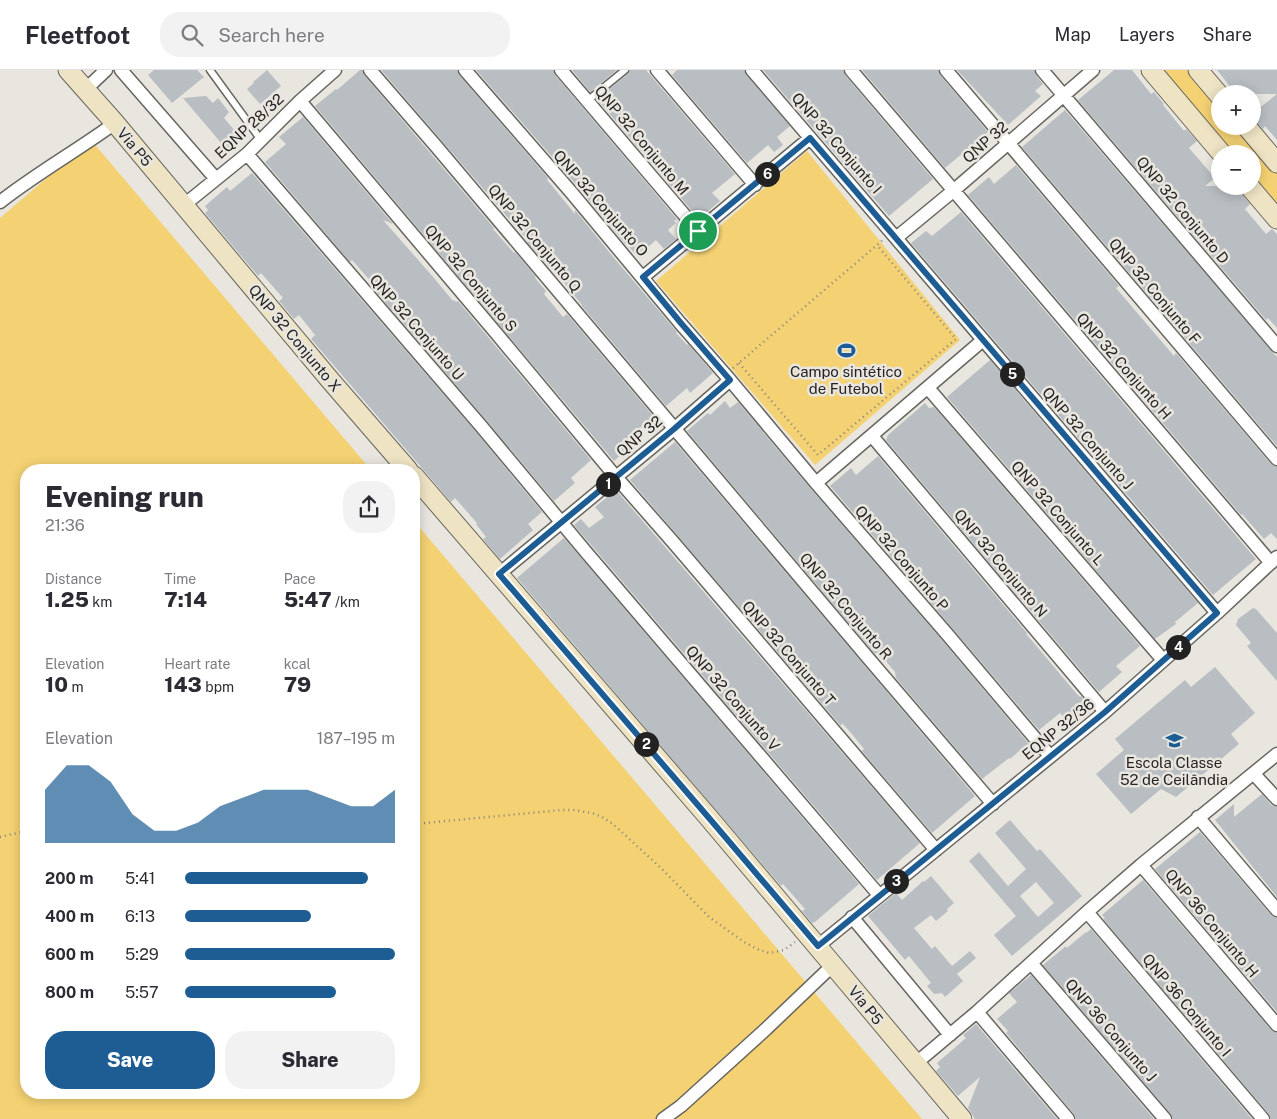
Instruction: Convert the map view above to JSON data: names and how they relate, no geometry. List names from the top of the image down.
{
  "streets": {
    "street": [
      "EQNP 28/32",
      "QNP 32 Conjunto M",
      "QNP 32",
      "QNP 32 Conjunto I",
      "Via P5",
      "QNP 32 Conjunto O",
      "QNP 32 Conjunto D",
      "QNP 32 Conjunto Q",
      "QNP 32 Conjunto S",
      "QNP 32 Conjunto F",
      "QNP 32 Conjunto U",
      "QNP 32 Conjunto X",
      "QNP 32 Conjunto H",
      "QNP 32 Conjunto J",
      "QNP 32 Conjunto L",
      "QNP 32 Conjunto P",
      "QNP 32 Conjunto N",
      "QNP 32 Conjunto R",
      "QNP 32 Conjunto T",
      "QNP 32 Conjunto V",
      "EQNP 32/36",
      "QNP 36 Conjunto H",
      "QNP 36 Conjunto I",
      "QNP 36 Conjunto J"
    ]
  },
  "crossings": [
    ["EQNP 28/32", "Via P5"],
    ["EQNP 28/32", "QNP 32 Conjunto S"],
    ["EQNP 28/32", "QNP 32 Conjunto U"],
    ["EQNP 28/32", "QNP 32 Conjunto X"],
    ["QNP 32", "QNP 32 Conjunto I"],
    ["QNP 32", "Via P5"],
    ["QNP 32", "QNP 32 Conjunto O"],
    ["QNP 32", "QNP 32 Conjunto D"],
    ["QNP 32", "QNP 32 Conjunto Q"],
    ["QNP 32", "QNP 32 Conjunto S"],
    ["QNP 32", "QNP 32 Conjunto F"],
    ["QNP 32", "QNP 32 Conjunto U"],
    ["QNP 32", "QNP 32 Conjunto H"],
    ["QNP 32", "QNP 32 Conjunto J"],
    ["QNP 32", "QNP 32 Conjunto P"],
    ["QNP 32", "QNP 32 Conjunto R"],
    ["QNP 32", "QNP 32 Conjunto T"],
    ["QNP 32", "QNP 32 Conjunto V"],
    ["QNP 32 Conjunto I", "QNP 32 Conjunto J"],
    ["Via P5", "QNP 32 Conjunto X"],
    ["Via P5", "EQNP 32/36"],
    ["QNP 32 Conjunto O", "QNP 32 Conjunto P"],
    ["QNP 32 Conjunto Q", "QNP 32 Conjunto R"],
    ["QNP 32 Conjunto S", "QNP 32 Conjunto T"],
    ["QNP 32 Conjunto U", "QNP 32 Conjunto V"],
    ["QNP 32 Conjunto H", "EQNP 32/36"],
    ["QNP 32 Conjunto J", "EQNP 32/36"],
    ["QNP 32 Conjunto L", "EQNP 32/36"],
    ["QNP 32 Conjunto P", "EQNP 32/36"],
    ["QNP 32 Conjunto N", "EQNP 32/36"],
    ["QNP 32 Conjunto R", "EQNP 32/36"],
    ["QNP 32 Conjunto T", "EQNP 32/36"],
    ["QNP 32 Conjunto V", "EQNP 32/36"]
  ],
  "places": {
    "sports": ["Campo sintético de Futebol"],
    "school or university": ["Escola Classe 52 de Ceilândia"]
  },
  "page": {
    "header": "Fleetfoot",
    "search": "Search here",
    "nav": ["Map", "Layers", "Share"],
    "map_buttons": ["+", "−"],
    "pins": [
      "6",
      "5",
      "1",
      "4",
      "2",
      "3"
    ],
    "heading": ["Evening run", "21:36"],
    "stats": [
      ["Distance", "1.25 km"],
      ["Time", "7:14"],
      ["Pace", "5:47 /km"],
      ["Elevation", "10 m"],
      ["Heart rate", "143 bpm"],
      ["kcal", "79"]
    ],
    "chart": ["Elevation", "187–195 m"],
    "list": [
      {
        "name": "200 m",
        "note": "5:41"
      },
      {
        "name": "400 m",
        "note": "6:13"
      },
      {
        "name": "600 m",
        "note": "5:29"
      },
      {
        "name": "800 m",
        "note": "5:57"
      }
    ],
    "buttons": ["Save", "Share"]
  }
}
